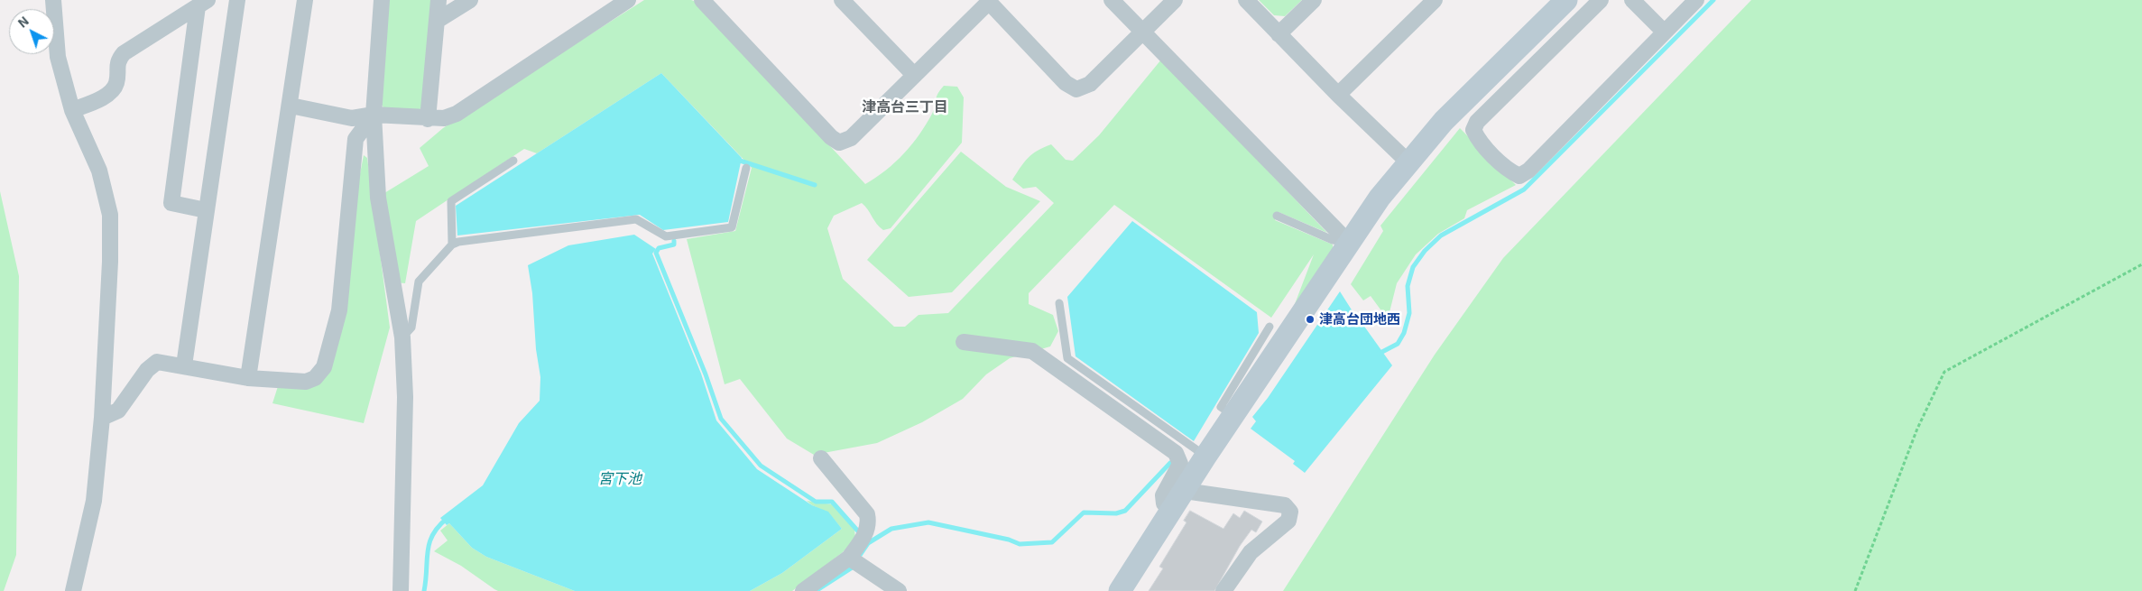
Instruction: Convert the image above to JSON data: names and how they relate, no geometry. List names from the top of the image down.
{
  "districts": ["津高台三丁目"],
  "water": ["宮下池"],
  "places": ["津高台団地西"],
  "north": "top left"
}
